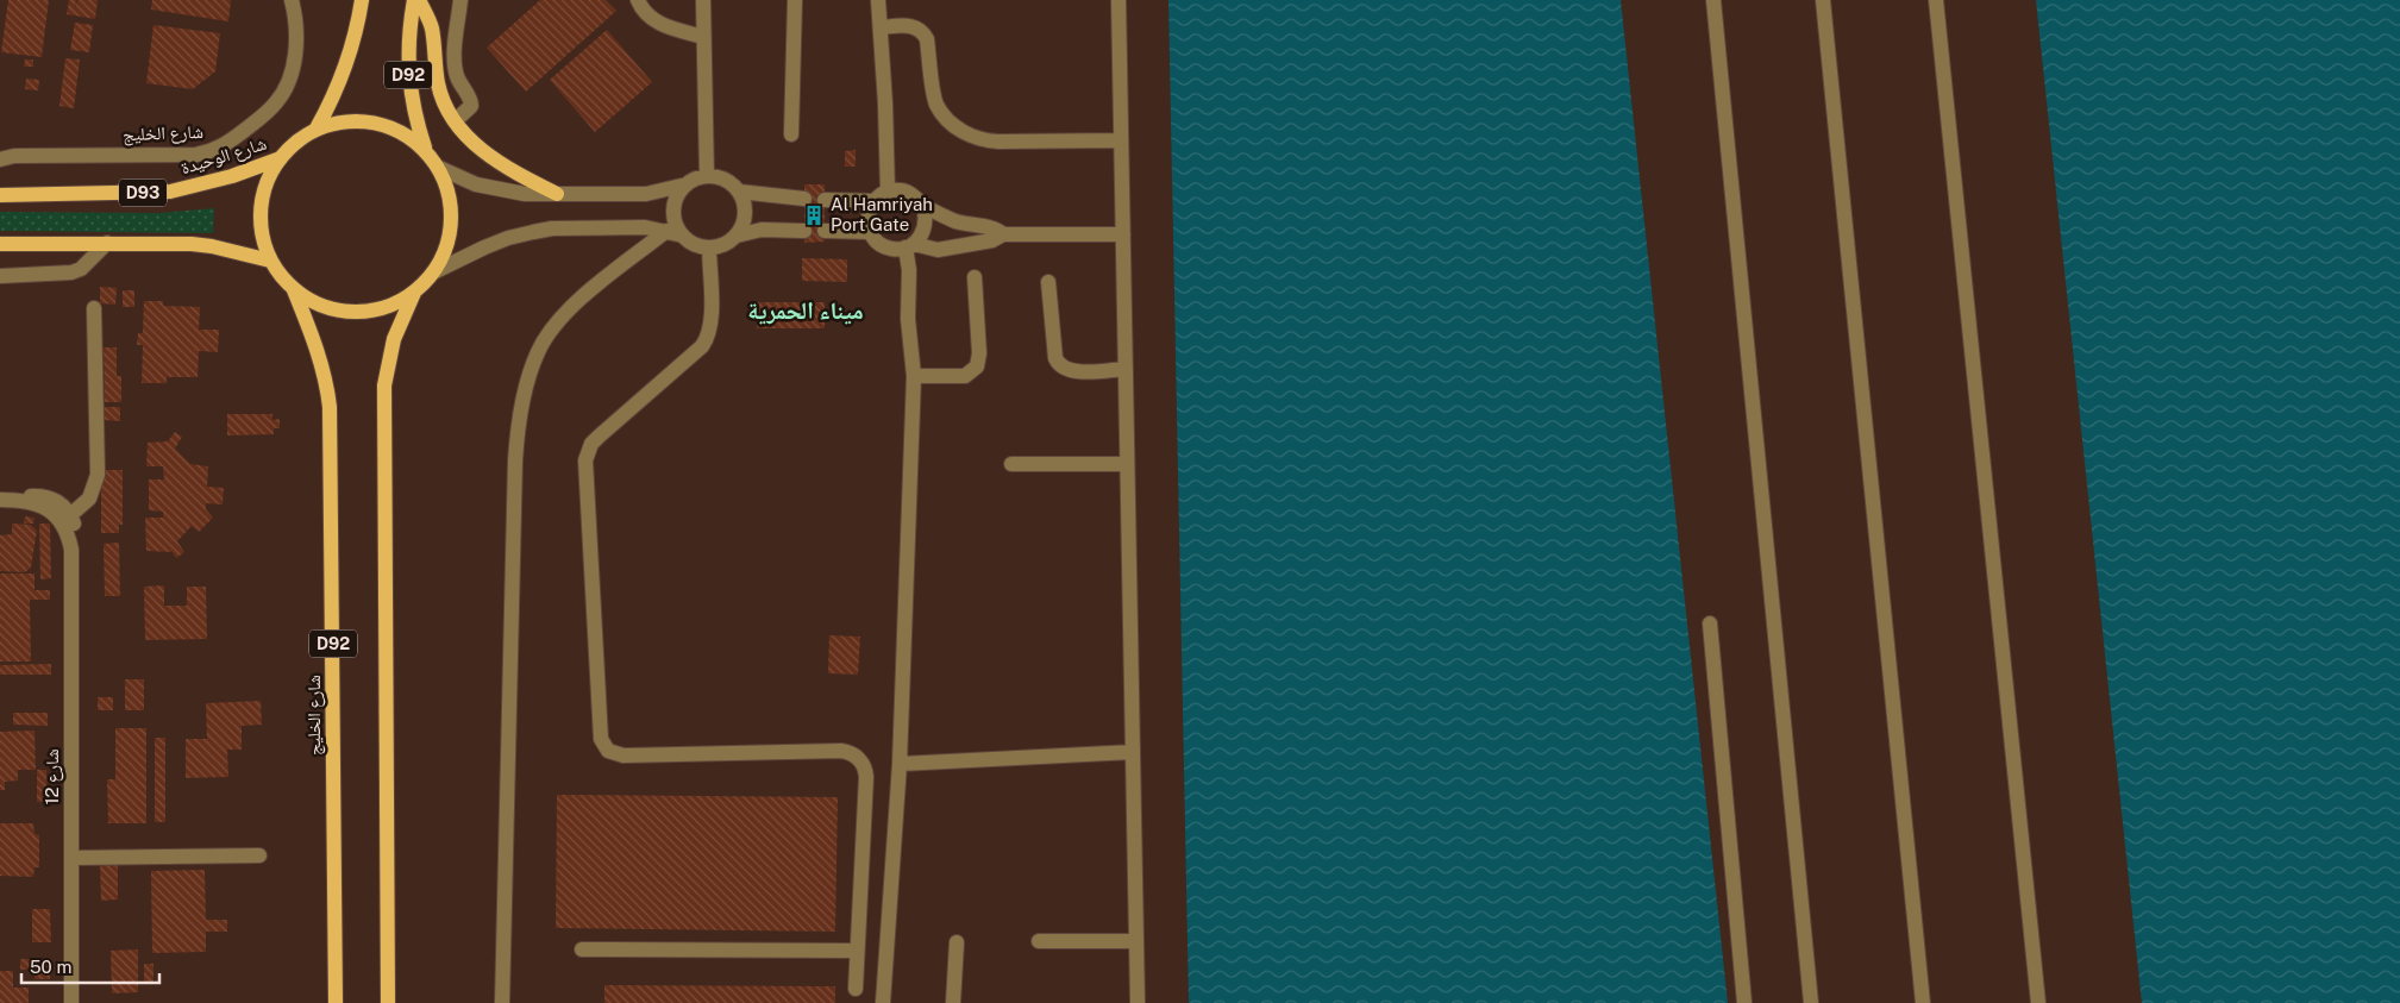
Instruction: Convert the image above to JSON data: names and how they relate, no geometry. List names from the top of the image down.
{
  "streets": {
    "main road": [
      "D92",
      "شارع الخليج",
      "شارع الوحيدة",
      "D93"
    ],
    "street": ["شارع 12"]
  },
  "crossings": [
    ["D92", "شارع الخليج"],
    ["D92", "شارع الوحيدة"],
    ["شارع الخليج", "شارع الوحيدة"]
  ],
  "districts": ["ميناء الحمرية"],
  "places": {
    "building": ["Al Hamriyah Port Gate"]
  },
  "scale_bar": "50 m"
}
